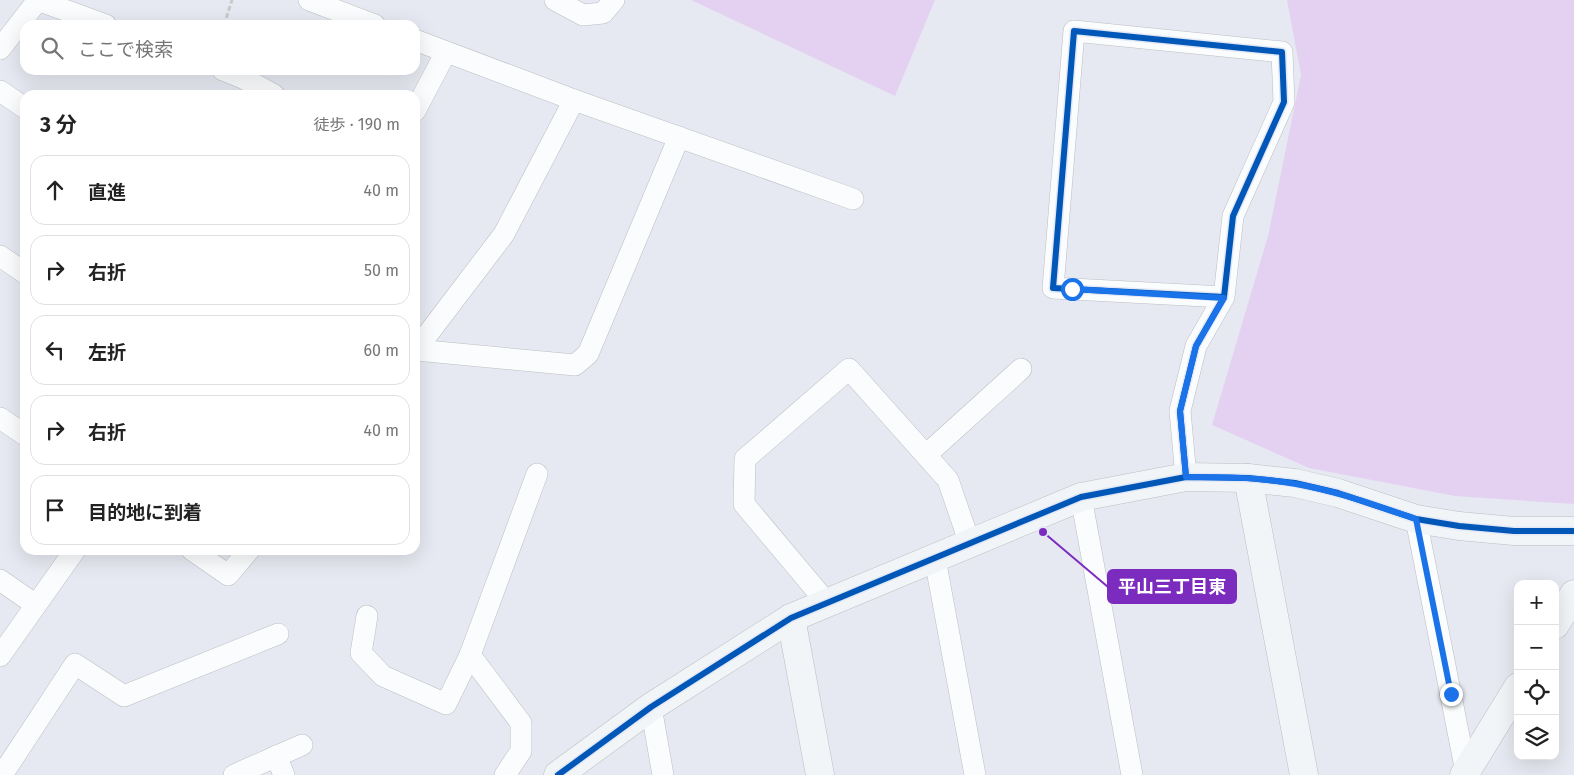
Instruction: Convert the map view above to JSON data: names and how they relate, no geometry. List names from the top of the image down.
{
  "places": ["平山三丁目東"],
  "page": {
    "search": "ここで検索",
    "heading": ["3 分", "徒歩 · 190 m"],
    "list": [
      ["直進", "40 m"],
      ["右折", "50 m"],
      ["左折", "60 m"],
      ["右折", "40 m"],
      "目的地に到着"
    ],
    "map_buttons": ["+", "−"]
  }
}
